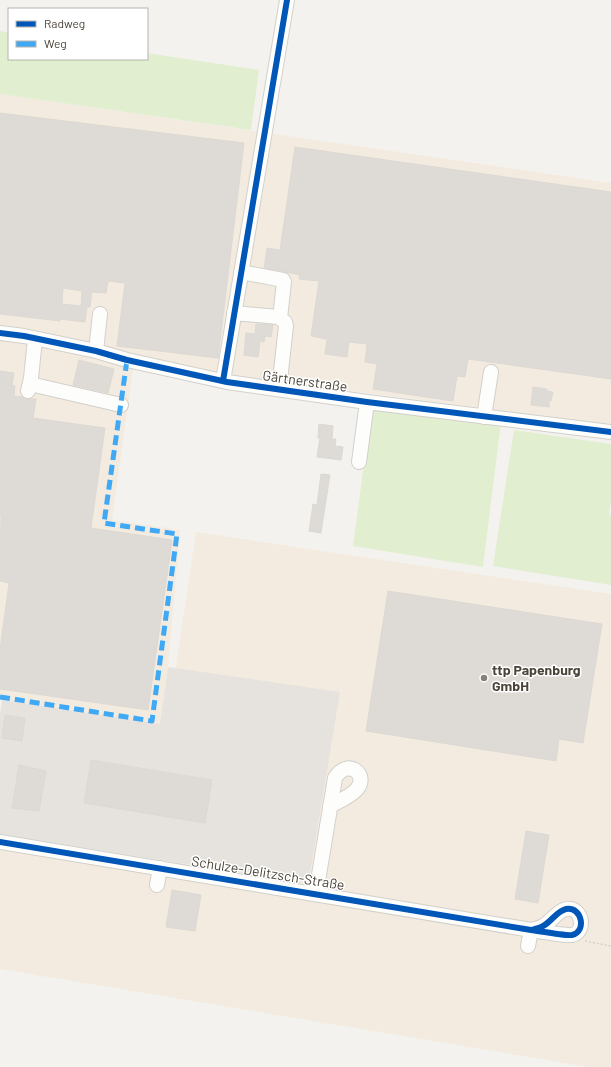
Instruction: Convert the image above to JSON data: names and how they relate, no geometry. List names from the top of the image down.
{
  "streets": {
    "street": ["Gärtnerstraße", "Schulze-Delitzsch-Straße"]
  },
  "places": ["ttp Papenburg GmbH"],
  "legend": ["Radweg", "Weg"]
}
